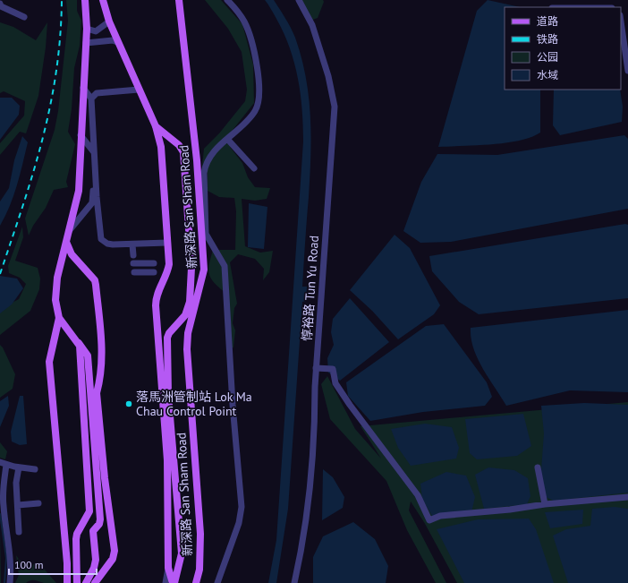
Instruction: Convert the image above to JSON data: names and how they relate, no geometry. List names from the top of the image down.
{
  "streets": {
    "main road": ["新深路 San Sham Road"],
    "street": ["惇裕路 Tun Yu Road"]
  },
  "places": ["落馬洲管制站 Lok Ma Chau Control Point"],
  "legend": [
    "道路",
    "铁路",
    "公园",
    "水域"
  ],
  "scale_bar": "100 m"
}
